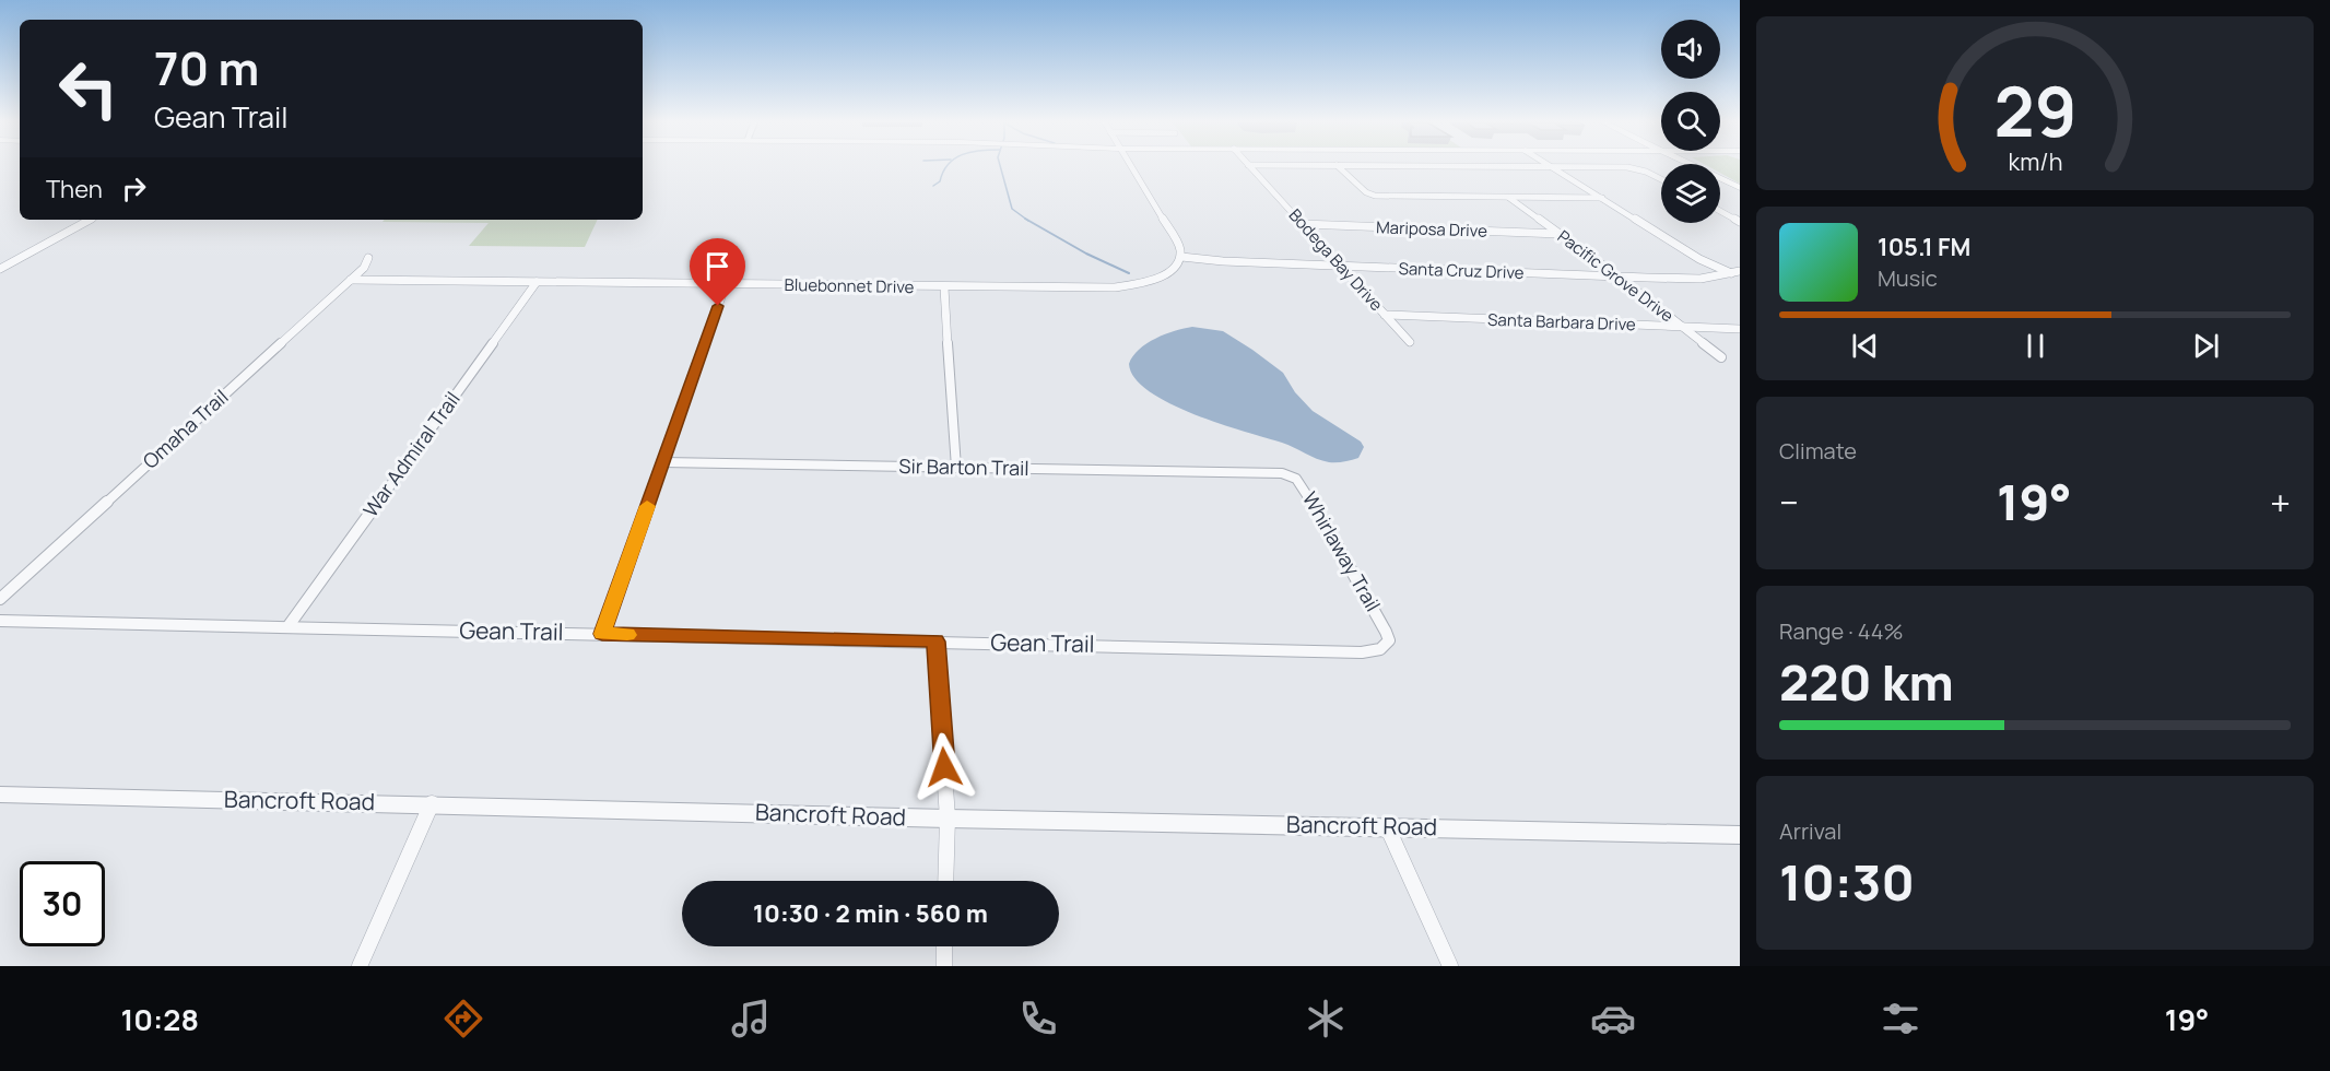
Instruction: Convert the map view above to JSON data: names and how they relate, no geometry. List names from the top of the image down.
{
  "streets": {
    "street": [
      "Mariposa Drive",
      "Bodega Bay Drive",
      "Santa Cruz Drive",
      "Pacific Grove Drive",
      "Bluebonnet Drive",
      "Santa Barbara Drive",
      "Omaha Trail",
      "War Admiral Trail",
      "Sir Barton Trail",
      "Whirlaway Trail",
      "Gean Trail",
      "Bancroft Road"
    ]
  },
  "crossings": [
    ["Mariposa Drive", "Bodega Bay Drive"],
    ["Mariposa Drive", "Pacific Grove Drive"],
    ["Bodega Bay Drive", "Santa Cruz Drive"],
    ["Bodega Bay Drive", "Santa Barbara Drive"],
    ["Santa Cruz Drive", "Pacific Grove Drive"],
    ["Santa Cruz Drive", "Bluebonnet Drive"],
    ["Pacific Grove Drive", "Santa Barbara Drive"],
    ["Bluebonnet Drive", "Omaha Trail"],
    ["Bluebonnet Drive", "War Admiral Trail"],
    ["War Admiral Trail", "Gean Trail"],
    ["Sir Barton Trail", "Whirlaway Trail"],
    ["Whirlaway Trail", "Gean Trail"]
  ],
  "page": {
    "turn": ["70 m", "Gean Trail"],
    "then": "Then",
    "song": ["105.1 FM", "Music"],
    "tile": [
      "Climate",
      ["Range · 44%", "220 km"],
      ["Arrival", "10:30"]
    ],
    "heat": ["−", "19°", "+"],
    "limit": "30",
    "trip": "10:30 · 2 min · 560 m",
    "tabs": ["10:28", "19°"],
    "gauge": ["29", "km/h"]
  }
}
